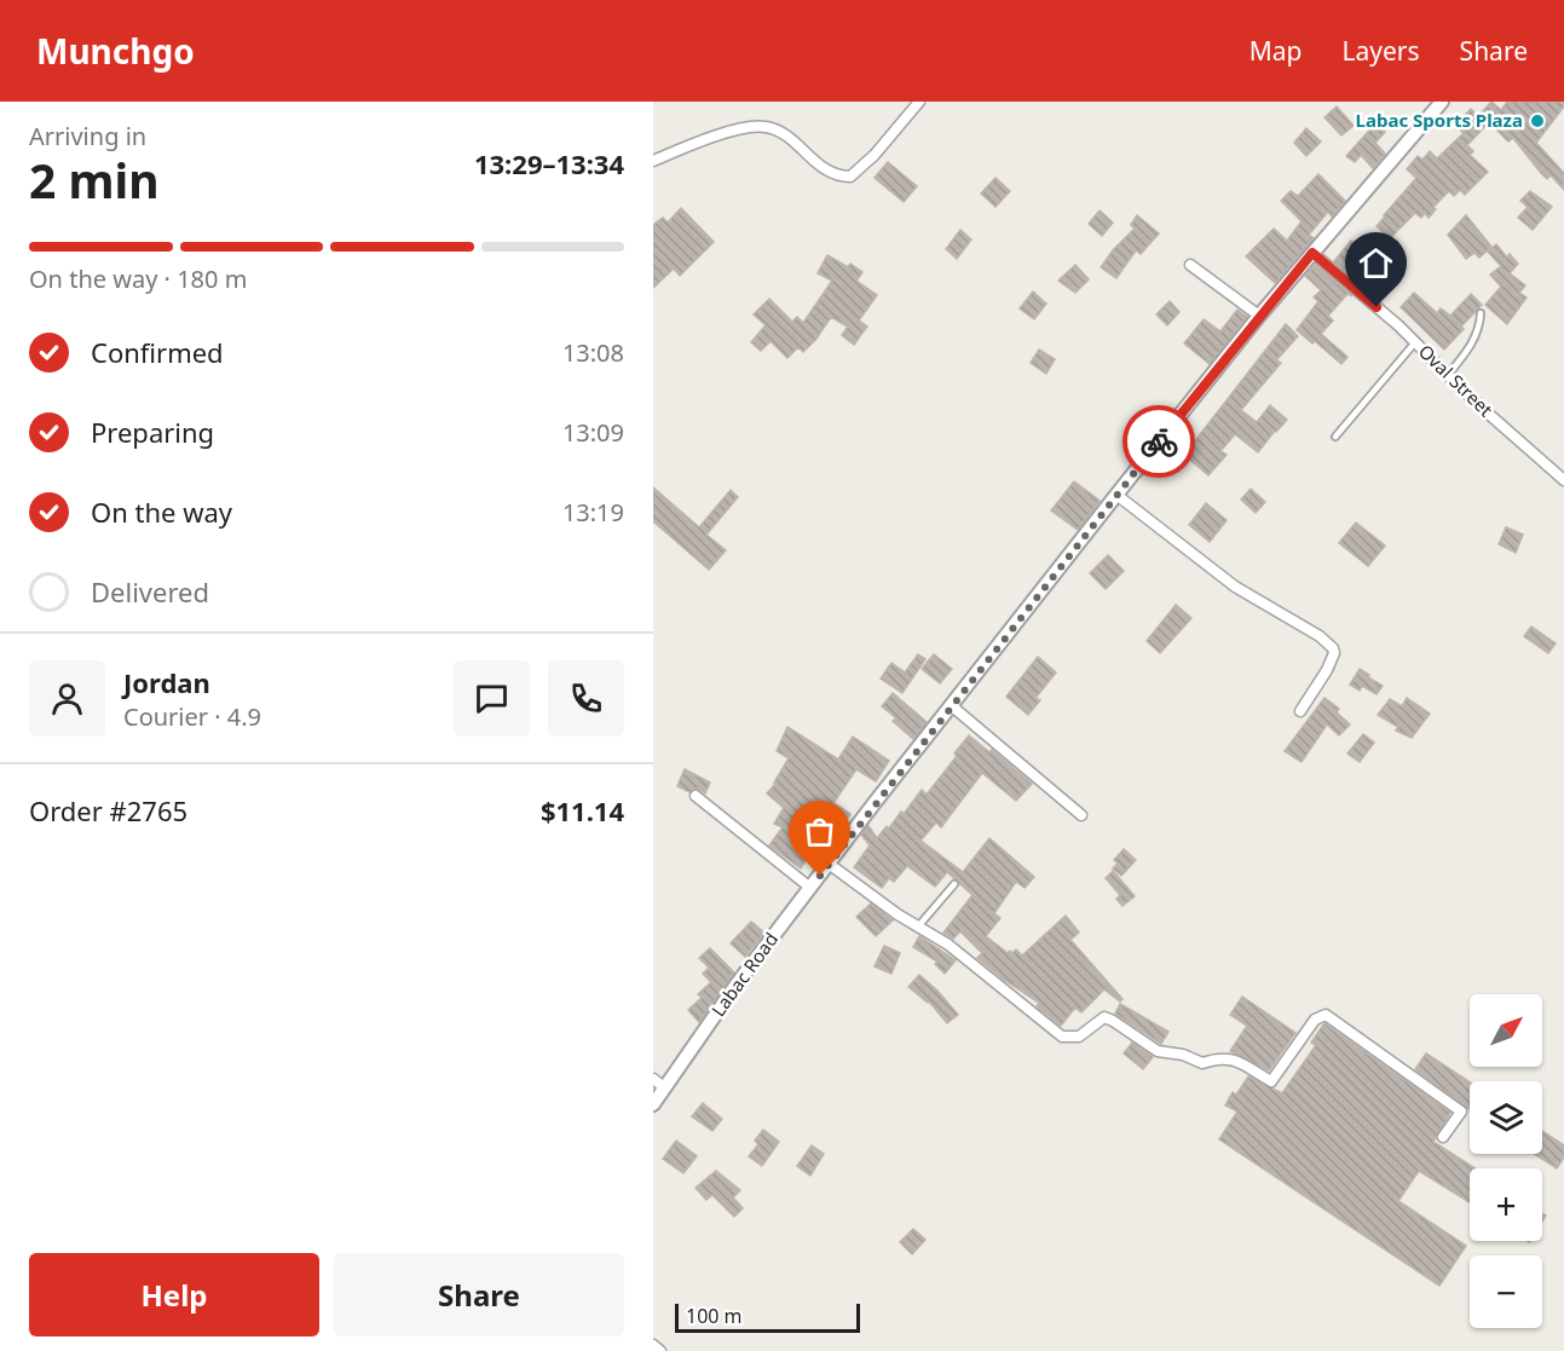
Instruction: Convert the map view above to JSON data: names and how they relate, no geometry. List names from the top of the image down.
{
  "streets": {
    "street": ["Oval Street", "Labac Road"]
  },
  "crossings": [
    ["Oval Street", "Labac Road"]
  ],
  "places": ["Labac Sports Plaza"],
  "scale_bar": "100 m",
  "north": "top right",
  "page": {
    "header": "Munchgo",
    "nav": ["Map", "Layers", "Share"],
    "heading": ["2 min", "Arriving in", "13:29–13:34"],
    "panel": [
      "Jordan",
      "Courier · 4.9",
      "Order #2765",
      "$11.14"
    ],
    "bar": "On the way · 180 m",
    "list": [
      ["Confirmed", "13:08"],
      ["Preparing", "13:09"],
      ["On the way", "13:19"],
      "Delivered"
    ],
    "map_buttons": ["+", "−"],
    "buttons": ["Help", "Share"],
    "scale": "100 m"
  }
}
